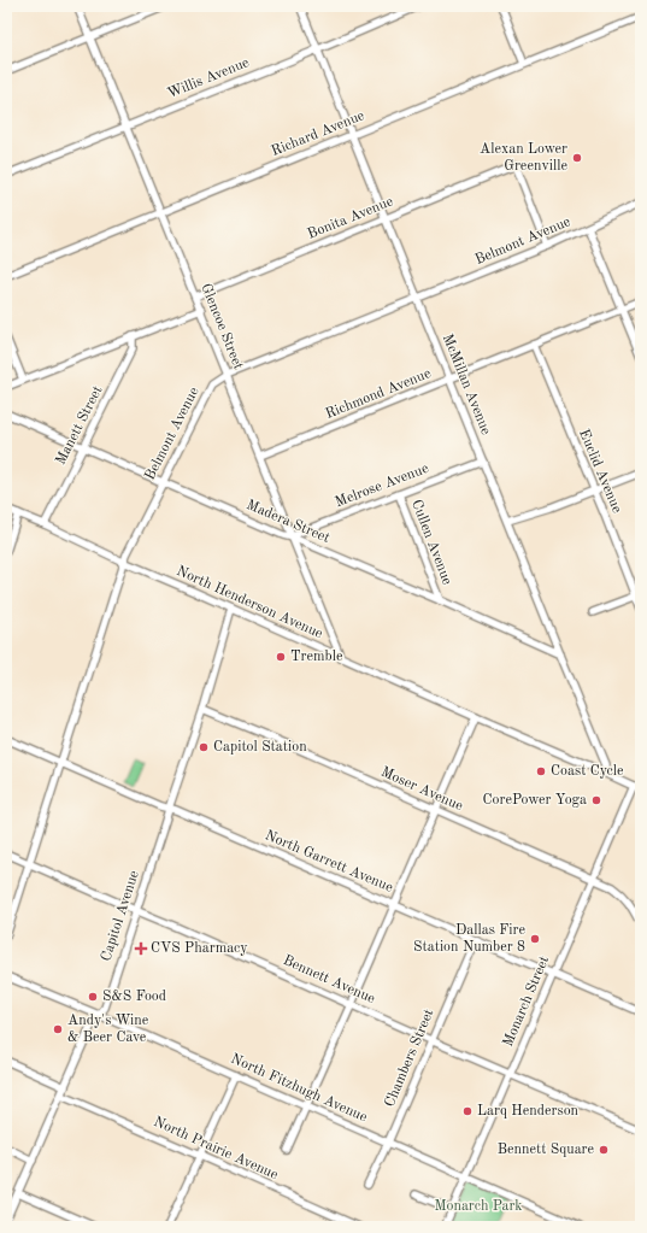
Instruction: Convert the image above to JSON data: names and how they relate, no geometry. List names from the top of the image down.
{
  "streets": {
    "street": [
      "Willis Avenue",
      "Richard Avenue",
      "Bonita Avenue",
      "Belmont Avenue",
      "Glencoe Street",
      "McMillan Avenue",
      "Richmond Avenue",
      "Manett Street",
      "Euclid Avenue",
      "Melrose Avenue",
      "Madera Street",
      "Cullen Avenue",
      "North Henderson Avenue",
      "Moser Avenue",
      "North Garrett Avenue",
      "Capitol Avenue",
      "Bennett Avenue",
      "Monarch Street",
      "Chambers Street",
      "North Fitzhugh Avenue",
      "North Prairie Avenue"
    ]
  },
  "crossings": [
    ["Willis Avenue", "Glencoe Street"],
    ["Willis Avenue", "McMillan Avenue"],
    ["Richard Avenue", "Glencoe Street"],
    ["Richard Avenue", "McMillan Avenue"],
    ["Bonita Avenue", "Belmont Avenue"],
    ["Bonita Avenue", "Glencoe Street"],
    ["Bonita Avenue", "McMillan Avenue"],
    ["Belmont Avenue", "Glencoe Street"],
    ["Belmont Avenue", "McMillan Avenue"],
    ["Belmont Avenue", "Madera Street"],
    ["Belmont Avenue", "North Henderson Avenue"],
    ["Belmont Avenue", "North Garrett Avenue"],
    ["Belmont Avenue", "Bennett Avenue"],
    ["Glencoe Street", "Richmond Avenue"],
    ["Glencoe Street", "Melrose Avenue"],
    ["Glencoe Street", "Madera Street"],
    ["Glencoe Street", "North Henderson Avenue"],
    ["McMillan Avenue", "Richmond Avenue"],
    ["McMillan Avenue", "Melrose Avenue"],
    ["McMillan Avenue", "Madera Street"],
    ["McMillan Avenue", "North Henderson Avenue"],
    ["Richmond Avenue", "Euclid Avenue"],
    ["Manett Street", "Madera Street"],
    ["Manett Street", "North Henderson Avenue"],
    ["Melrose Avenue", "Madera Street"],
    ["Melrose Avenue", "Cullen Avenue"],
    ["Madera Street", "Cullen Avenue"],
    ["North Henderson Avenue", "Capitol Avenue"],
    ["North Henderson Avenue", "Monarch Street"],
    ["Moser Avenue", "Capitol Avenue"],
    ["Moser Avenue", "Monarch Street"],
    ["North Garrett Avenue", "Capitol Avenue"],
    ["North Garrett Avenue", "Monarch Street"],
    ["North Garrett Avenue", "Chambers Street"],
    ["Capitol Avenue", "Bennett Avenue"],
    ["Capitol Avenue", "North Fitzhugh Avenue"],
    ["Capitol Avenue", "North Prairie Avenue"],
    ["Bennett Avenue", "Monarch Street"],
    ["Bennett Avenue", "Chambers Street"],
    ["Monarch Street", "North Fitzhugh Avenue"],
    ["Chambers Street", "North Fitzhugh Avenue"]
  ],
  "parks": ["Monarch Park"],
  "places": {
    "other": [
      "Alexan Lower Greenville",
      "Tremble",
      "Capitol Station",
      "Coast Cycle",
      "CorePower Yoga",
      "Dallas Fire Station Number 8",
      "S&S Food",
      "Andy's Wine & Beer Cave",
      "Larq Henderson",
      "Bennett Square"
    ],
    "health": ["CVS Pharmacy"]
  }
}
